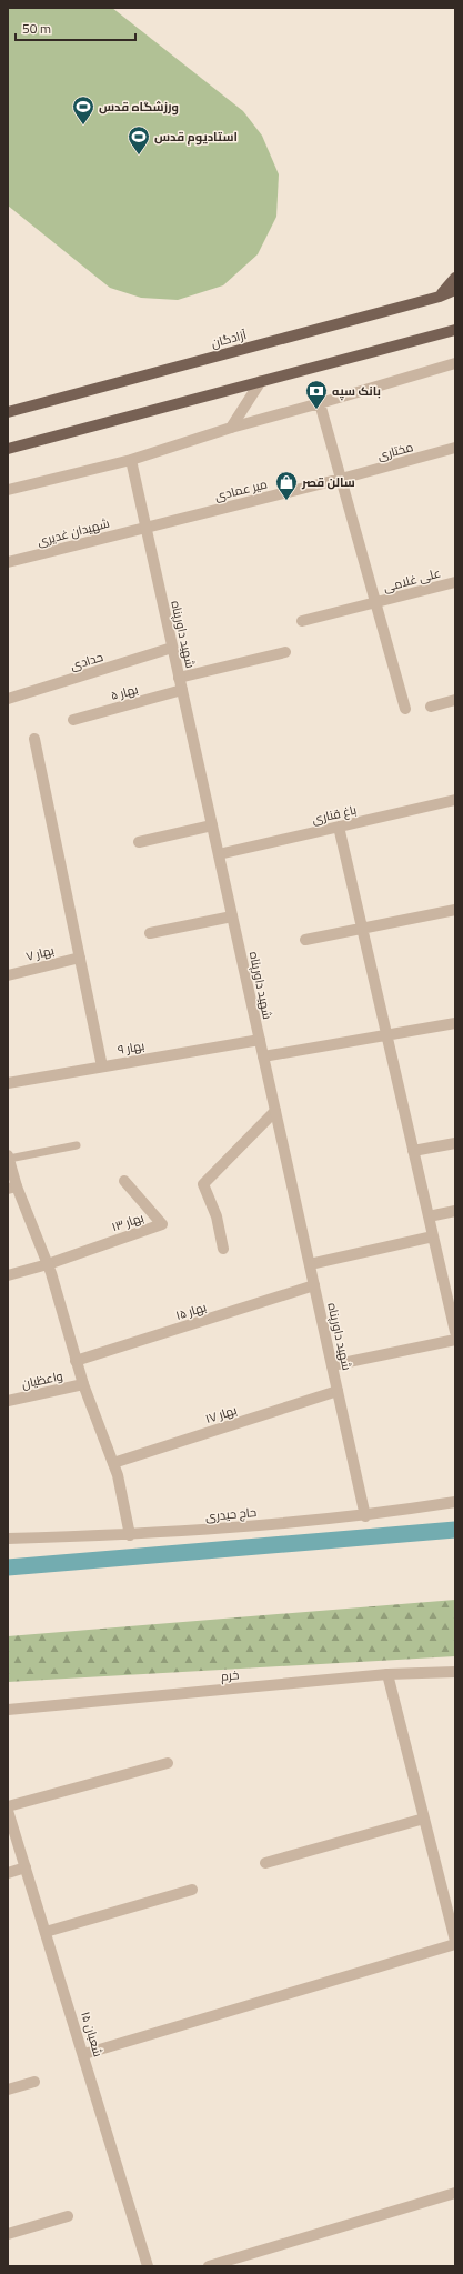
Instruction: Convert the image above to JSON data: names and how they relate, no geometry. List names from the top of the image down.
{
  "streets": {
    "main road": ["آزادگان"],
    "street": [
      "مختاری",
      "میر عمادی",
      "شهیدان غدیری",
      "علی غلامی",
      "شهید داورپناه",
      "حدادی",
      "بهار ۵",
      "باغ قناری",
      "بهار ۷",
      "بهار ۹",
      "بهار ۱۳",
      "بهار ۱۵",
      "واعظیان",
      "بهار ۱۷",
      "حاج حیدری",
      "خرم",
      "۱۵ شعبان"
    ]
  },
  "crossings": [
    ["مختاری", "میر عمادی"],
    ["میر عمادی", "شهیدان غدیری"],
    ["میر عمادی", "شهید داورپناه"],
    ["شهیدان غدیری", "شهید داورپناه"],
    ["شهید داورپناه", "حدادی"],
    ["شهید داورپناه", "بهار ۵"],
    ["شهید داورپناه", "باغ قناری"],
    ["شهید داورپناه", "بهار ۹"],
    ["شهید داورپناه", "بهار ۱۵"],
    ["شهید داورپناه", "بهار ۱۷"],
    ["شهید داورپناه", "حاج حیدری"]
  ],
  "places": {
    "sports": ["ورزشگاه قدس", "استادیوم قدس"],
    "bank": ["بانک سپه"],
    "shop": ["سالن قصر"]
  },
  "scale_bar": "50 m"
}
